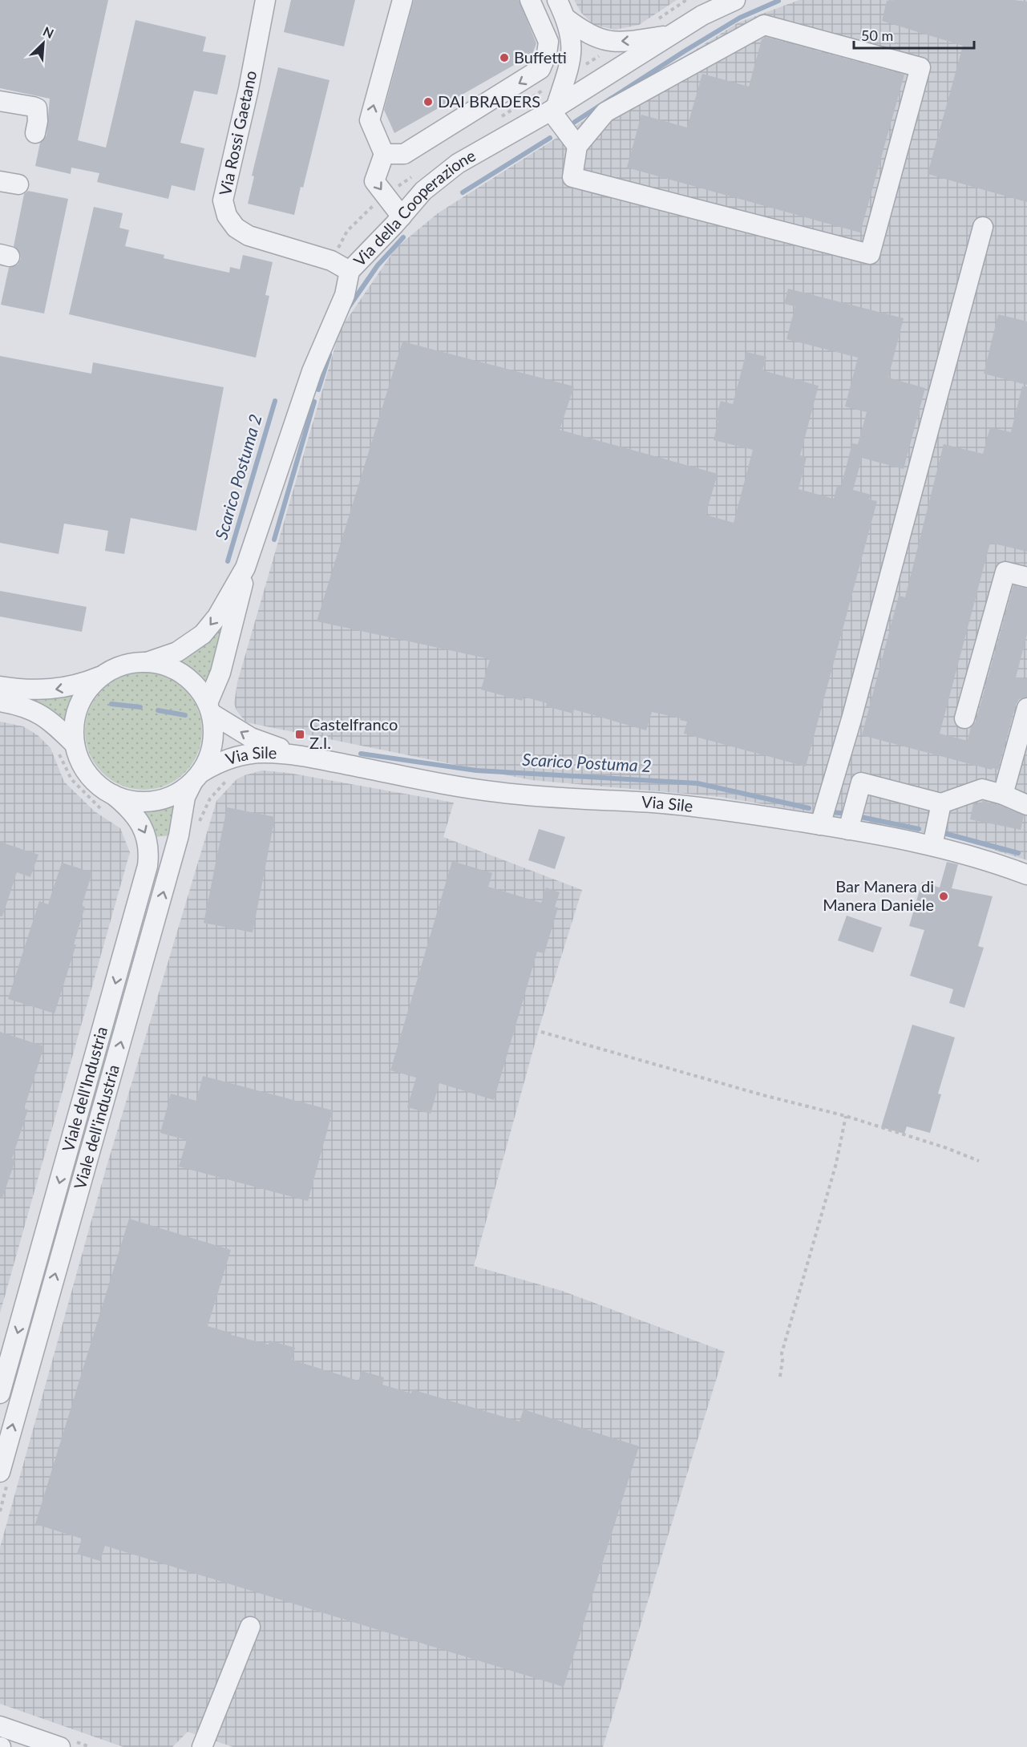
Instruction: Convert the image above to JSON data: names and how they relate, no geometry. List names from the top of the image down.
{
  "streets": {
    "street": [
      "Via Rossi Gaetano",
      "Via della Cooperazione",
      "Via Sile",
      "Viale dell'Industria",
      "Viale dell'industria"
    ]
  },
  "crossings": [
    ["Via Rossi Gaetano", "Via della Cooperazione"],
    ["Via della Cooperazione", "Via Sile"],
    ["Via della Cooperazione", "Viale dell'Industria"],
    ["Via della Cooperazione", "Viale dell'industria"],
    ["Via Sile", "Viale dell'Industria"],
    ["Via Sile", "Viale dell'industria"],
    ["Viale dell'Industria", "Viale dell'industria"]
  ],
  "one_way": ["Viale dell'Industria", "Viale dell'industria"],
  "water": ["Scarico Postuma 2"],
  "places": {
    "other": ["Buffetti", "DAI BRADERS", "Bar Manera di Manera Daniele"],
    "transit": ["Castelfranco Z.I."]
  },
  "scale_bar": "50 m",
  "north": "top right"
}
